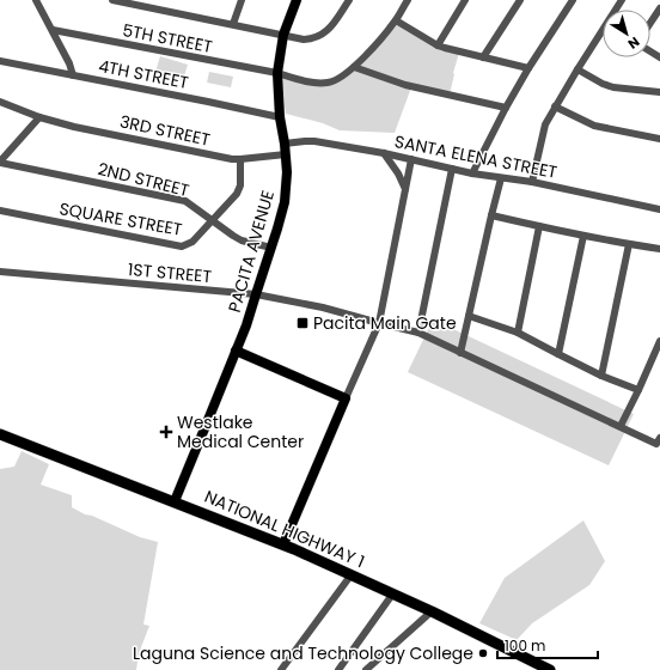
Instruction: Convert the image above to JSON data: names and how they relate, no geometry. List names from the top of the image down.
{
  "streets": {
    "highway": ["NATIONAL HIGHWAY 1"],
    "main road": ["PACITA AVENUE"],
    "street": [
      "5TH STREET",
      "4TH STREET",
      "3RD STREET",
      "SANTA ELENA STREET",
      "2ND STREET",
      "SQUARE STREET",
      "1ST STREET"
    ]
  },
  "crossings": [
    ["5TH STREET", "PACITA AVENUE"],
    ["4TH STREET", "PACITA AVENUE"],
    ["3RD STREET", "SQUARE STREET"],
    ["3RD STREET", "PACITA AVENUE"],
    ["SANTA ELENA STREET", "PACITA AVENUE"],
    ["2ND STREET", "SQUARE STREET"],
    ["2ND STREET", "PACITA AVENUE"],
    ["PACITA AVENUE", "1ST STREET"],
    ["PACITA AVENUE", "NATIONAL HIGHWAY 1"]
  ],
  "places": {
    "transit": ["Pacita Main Gate"],
    "health": ["Westlake Medical Center"],
    "other": ["Laguna Science and Technology College"]
  },
  "scale_bar": "100 m",
  "north": "bottom right"
}
